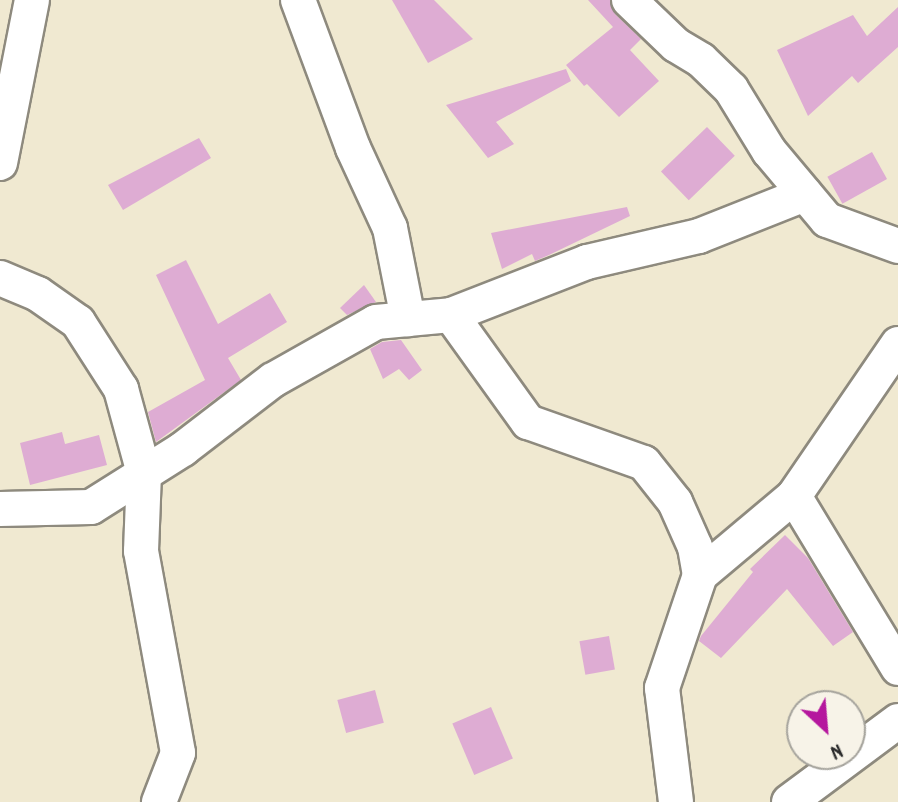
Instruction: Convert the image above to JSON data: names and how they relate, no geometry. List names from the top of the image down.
{
  "north": "bottom right"
}
